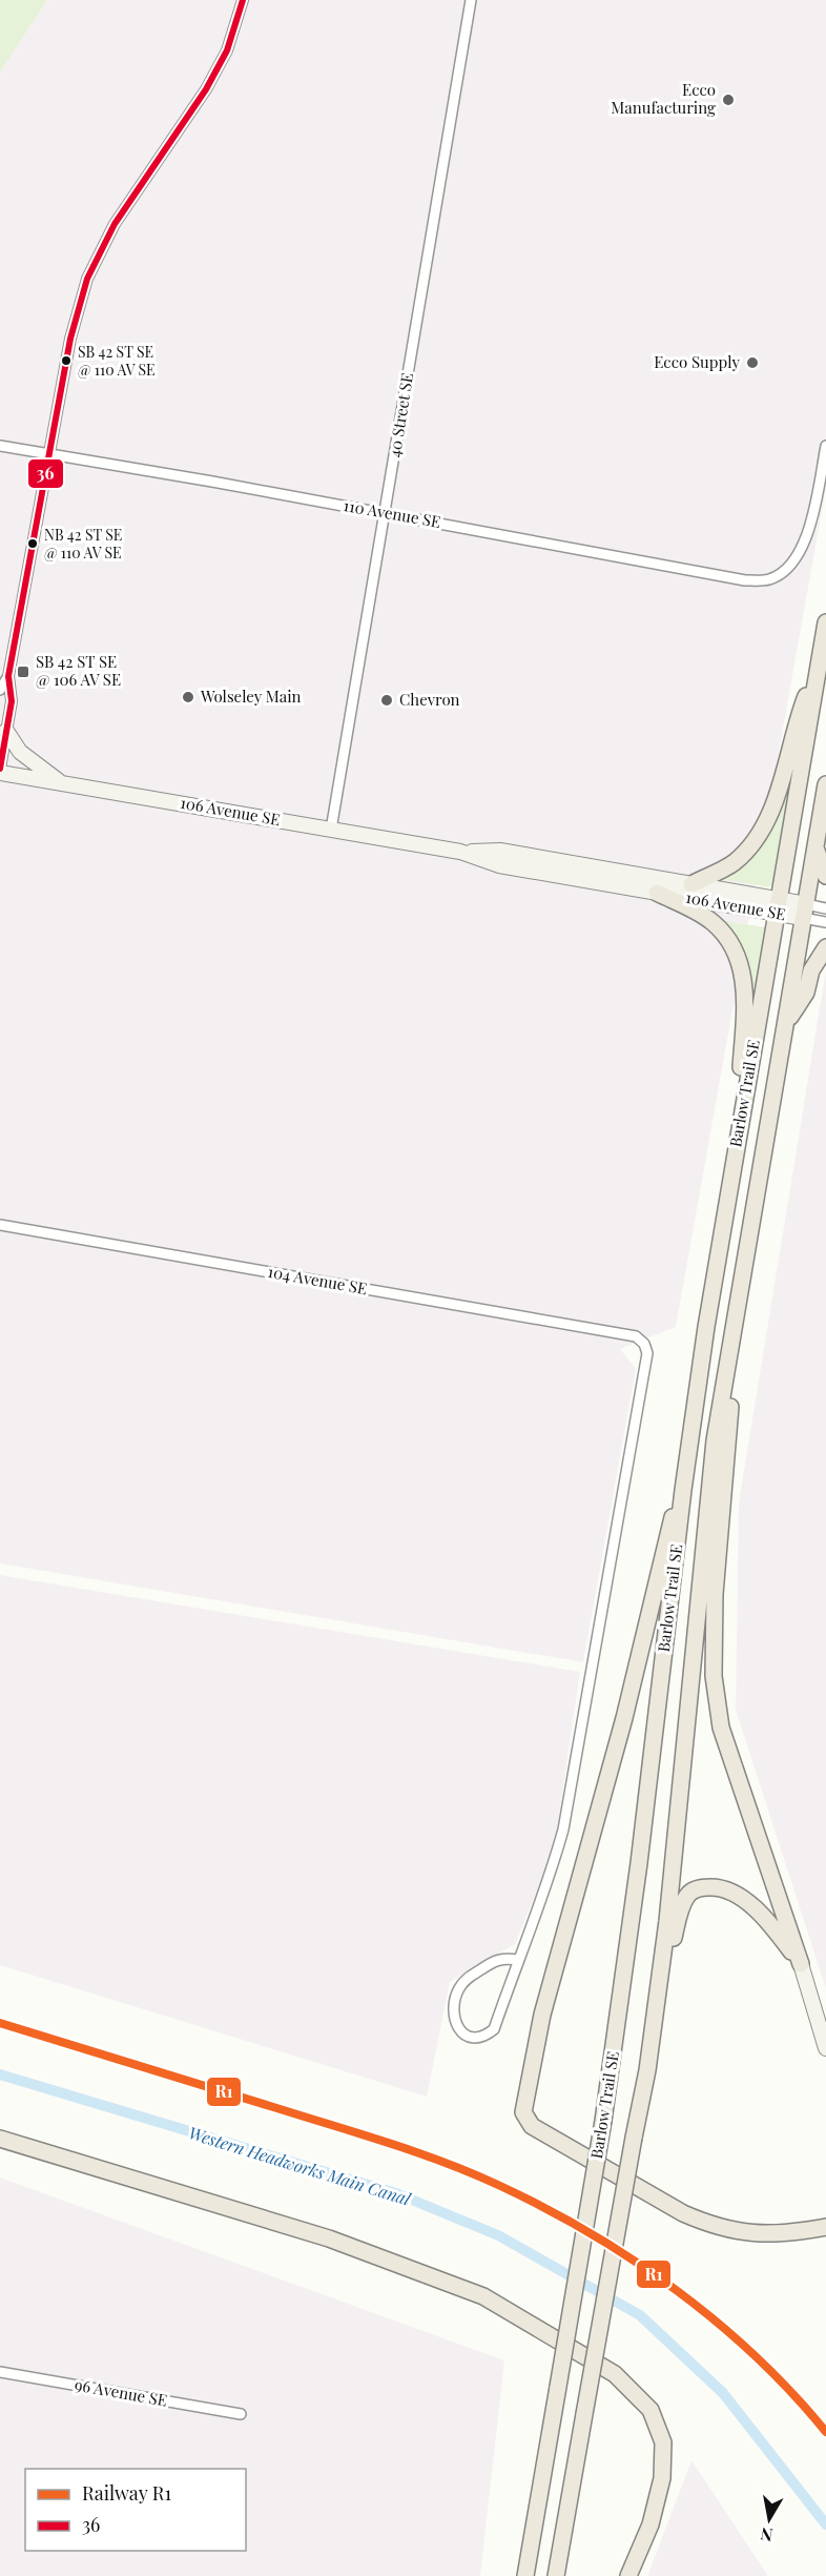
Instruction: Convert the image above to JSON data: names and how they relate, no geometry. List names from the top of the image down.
{
  "streets": {
    "main road": ["Barlow Trail SE"],
    "street": [
      "40 Street SE",
      "110 Avenue SE",
      "106 Avenue SE",
      "104 Avenue SE",
      "96 Avenue SE"
    ]
  },
  "crossings": [
    ["40 Street SE", "110 Avenue SE"],
    ["40 Street SE", "106 Avenue SE"],
    ["106 Avenue SE", "Barlow Trail SE"]
  ],
  "water": ["Western Headworks Main Canal"],
  "places": {
    "other": [
      "Ecco Manufacturing",
      "SB 42 ST SE @ 110 AV SE",
      "Ecco Supply",
      "NB 42 ST SE @ 110 AV SE",
      "Wolseley Main",
      "Chevron"
    ],
    "transit": ["SB 42 ST SE @ 106 AV SE"]
  },
  "lines": ["transit line 36", "rail line R1"],
  "legend": ["Railway R1", "36"],
  "north": "bottom"
}
